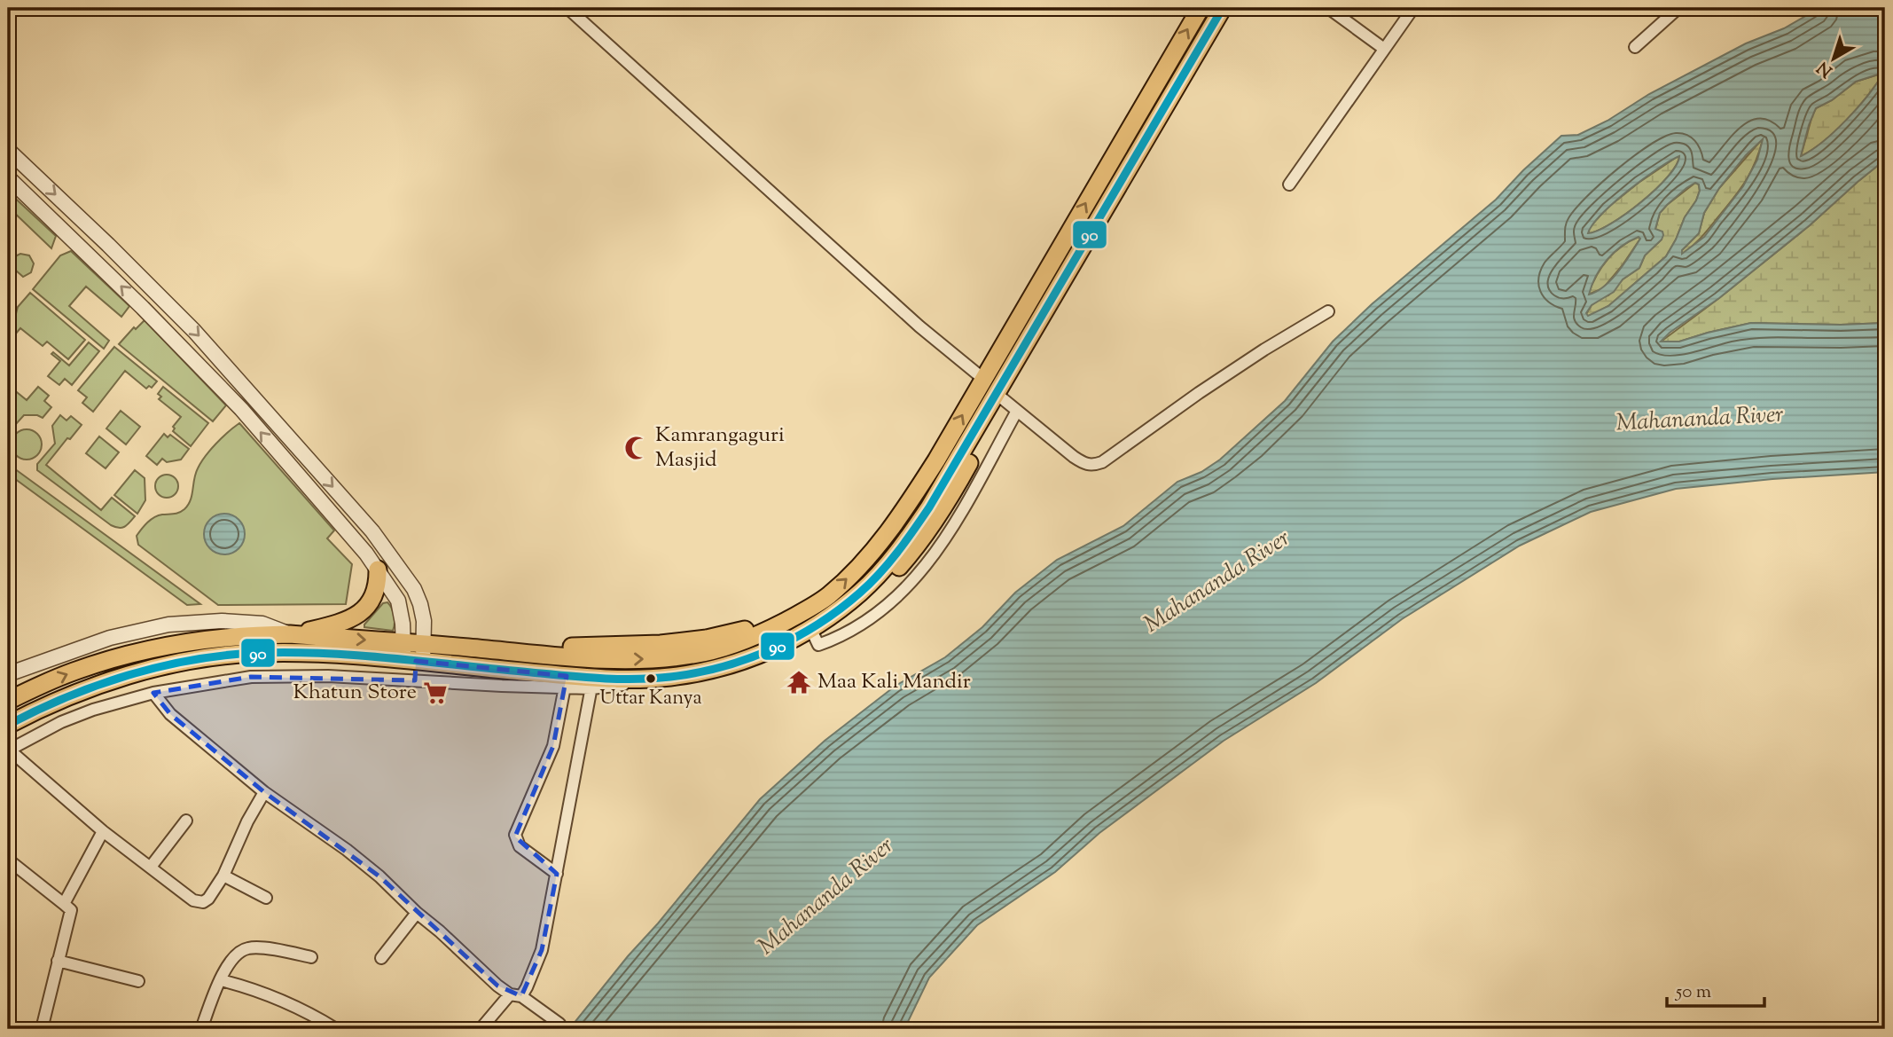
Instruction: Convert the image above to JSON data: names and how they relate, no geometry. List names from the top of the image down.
{
  "water": ["Mahananda River"],
  "places": {
    "mosque": ["Kamrangaguri Masjid"],
    "other": ["Uttar Kanya"],
    "temple": ["Maa Kali Mandir"],
    "supermarket": ["Khatun Store"]
  },
  "lines": ["transit line 90"],
  "scale_bar": "50 m",
  "north": "bottom left"
}
